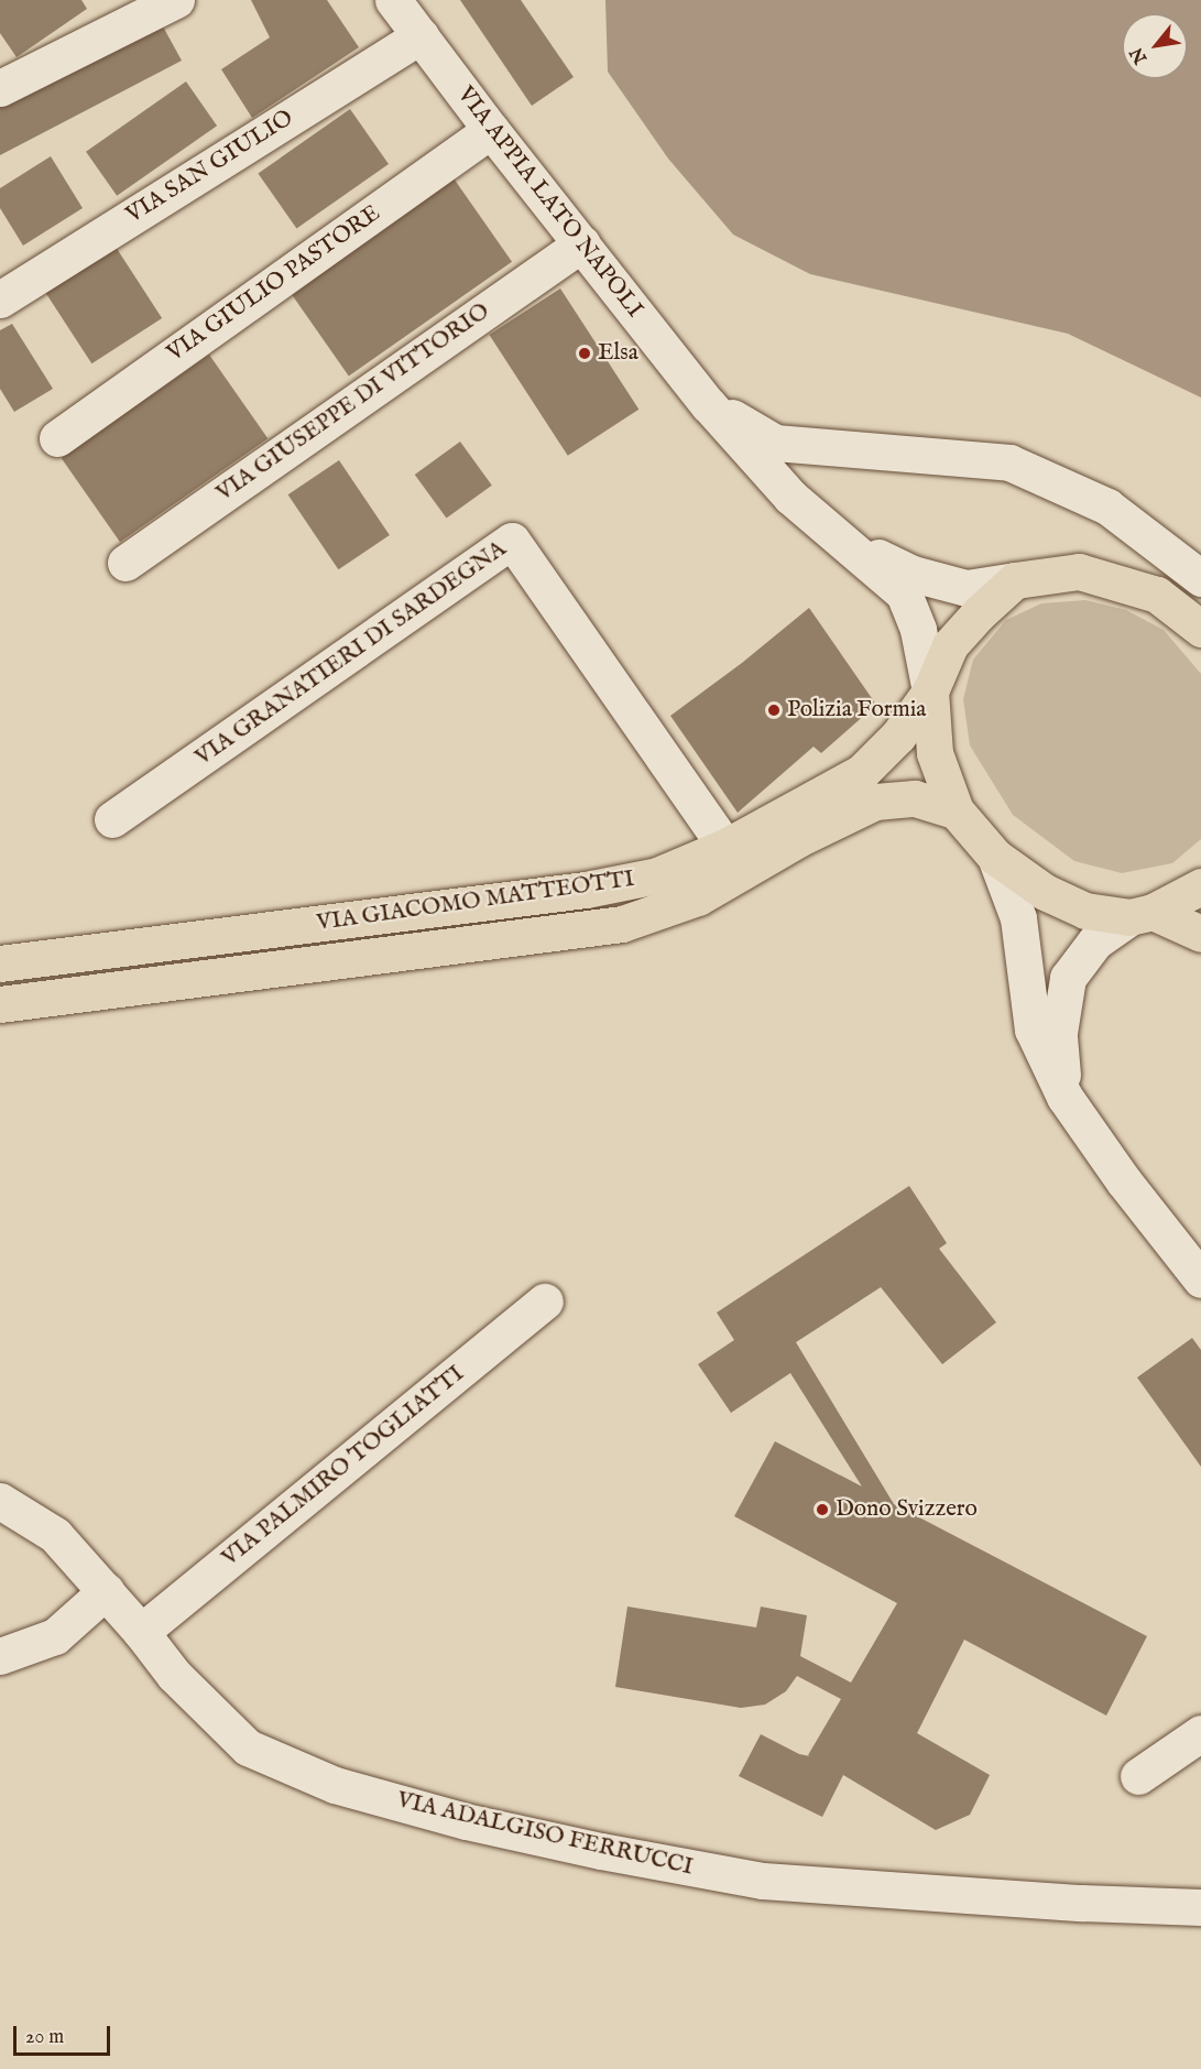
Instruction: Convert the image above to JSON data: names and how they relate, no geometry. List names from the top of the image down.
{
  "streets": {
    "main road": ["VIA GIACOMO MATTEOTTI"],
    "street": [
      "VIA SAN GIULIO",
      "VIA APPIA LATO NAPOLI",
      "VIA GIULIO PASTORE",
      "VIA GIUSEPPE DI VITTORIO",
      "VIA GRANATIERI DI SARDEGNA",
      "VIA PALMIRO TOGLIATTI",
      "VIA ADALGISO FERRUCCI"
    ]
  },
  "crossings": [
    ["VIA SAN GIULIO", "VIA APPIA LATO NAPOLI"],
    ["VIA APPIA LATO NAPOLI", "VIA GIULIO PASTORE"],
    ["VIA APPIA LATO NAPOLI", "VIA GIUSEPPE DI VITTORIO"],
    ["VIA APPIA LATO NAPOLI", "VIA GIACOMO MATTEOTTI"],
    ["VIA GRANATIERI DI SARDEGNA", "VIA GIACOMO MATTEOTTI"],
    ["VIA PALMIRO TOGLIATTI", "VIA ADALGISO FERRUCCI"]
  ],
  "places": ["Elsa", "Polizia Formia", "Dono Svizzero"],
  "scale_bar": "20 m",
  "north": "bottom left"
}
